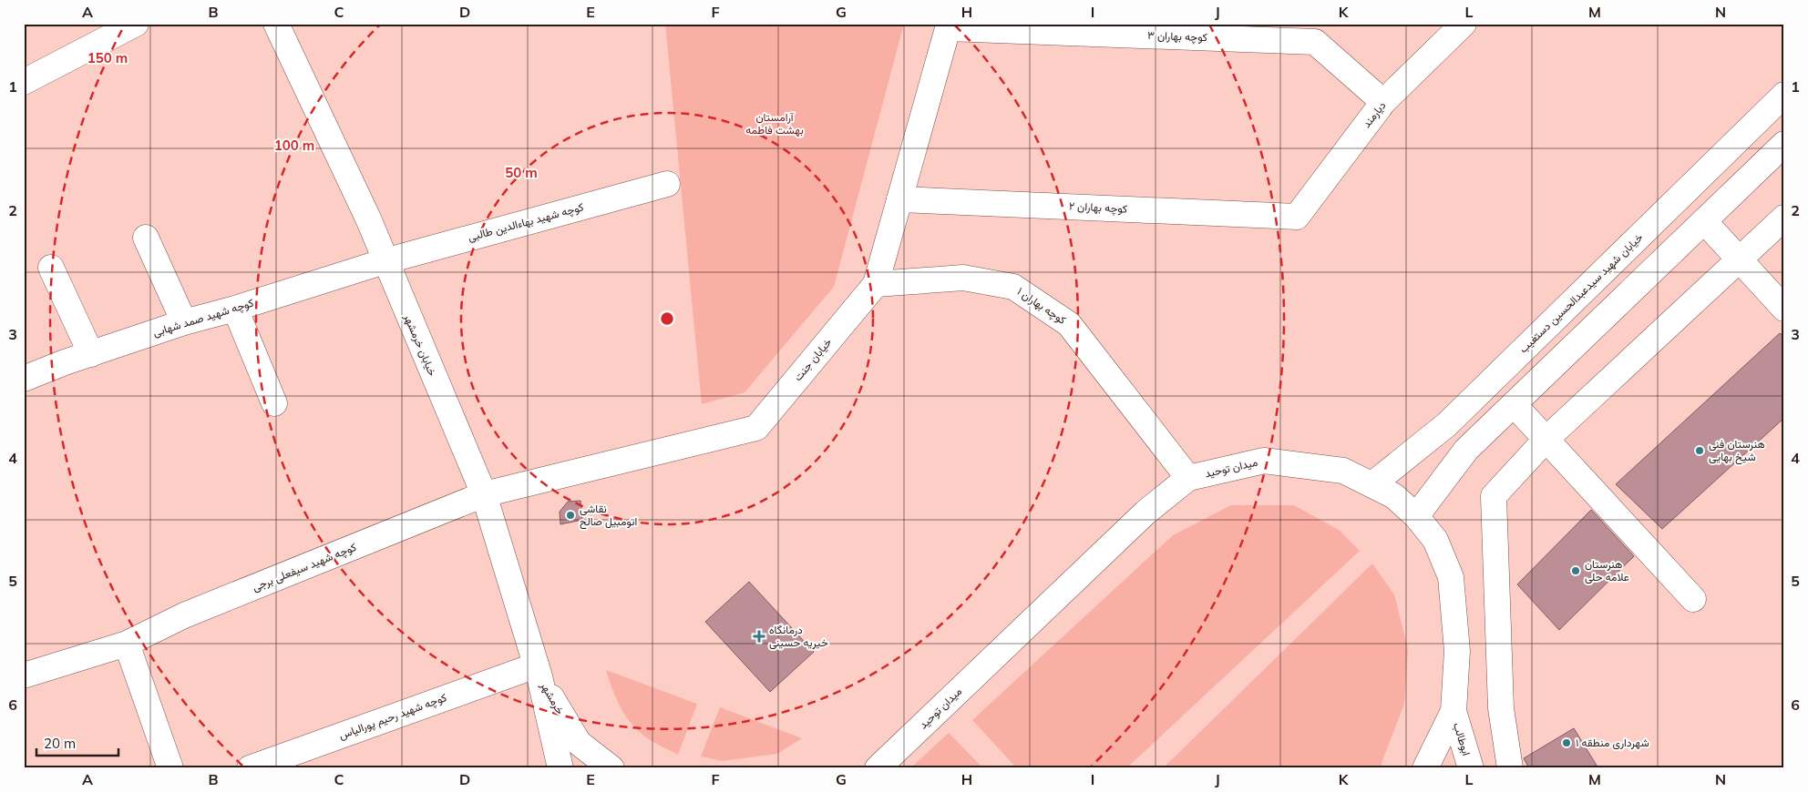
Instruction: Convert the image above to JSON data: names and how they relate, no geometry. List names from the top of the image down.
{
  "streets": {
    "street": [
      "کوچه بهاران ۳",
      "دیارمند",
      "کوچه بهاران ۲",
      "کوچه شهید بهاءالدین طالبی",
      "خیابان شهید سیدعبدالحسین دستغیب",
      "کوچه بهاران ۱",
      "کوچه شهید صمد شهابی",
      "خیابان خرمشهر",
      "خیابان جنت",
      "میدان توحید",
      "کوچه شهید سیفعلی برجی",
      "خرمشهر",
      "کوچه شهید رحیم پورالیاس",
      "ابوطالب"
    ]
  },
  "crossings": [
    ["کوچه بهاران ۳", "دیارمند"],
    ["کوچه بهاران ۳", "خیابان جنت"],
    ["دیارمند", "کوچه بهاران ۲"],
    ["کوچه بهاران ۲", "خیابان جنت"],
    ["کوچه شهید بهاءالدین طالبی", "کوچه شهید صمد شهابی"],
    ["کوچه شهید بهاءالدین طالبی", "خیابان خرمشهر"],
    ["خیابان شهید سیدعبدالحسین دستغیب", "میدان توحید"],
    ["کوچه بهاران ۱", "خیابان جنت"],
    ["کوچه بهاران ۱", "میدان توحید"],
    ["کوچه شهید صمد شهابی", "خیابان خرمشهر"],
    ["خیابان خرمشهر", "خیابان جنت"],
    ["خیابان خرمشهر", "کوچه شهید سیفعلی برجی"],
    ["خیابان خرمشهر", "خرمشهر"],
    ["خیابان خرمشهر", "کوچه شهید رحیم پورالیاس"],
    ["خیابان جنت", "کوچه شهید سیفعلی برجی"],
    ["میدان توحید", "ابوطالب"],
    ["خرمشهر", "کوچه شهید رحیم پورالیاس"]
  ],
  "parks": ["آرامستان بهشت فاطمه"],
  "places": {
    "other": [
      "هنرستان فنی شیخ بهایی",
      "نقاشی اتومبیل صالح",
      "هنرستان علامه حلی",
      "شهرداری منطقه ۱"
    ],
    "health": ["درمانگاه خیریه حسینی"]
  },
  "scale_bar": "20 m",
  "grid": {
    "columns": [
      "A",
      "B",
      "C",
      "D",
      "E",
      "F",
      "G",
      "H",
      "I",
      "J",
      "K",
      "L",
      "M",
      "N"
    ],
    "rows": [
      "1",
      "2",
      "3",
      "4",
      "5",
      "6"
    ]
  },
  "rings": ["150 m", "100 m", "50 m"]
}
